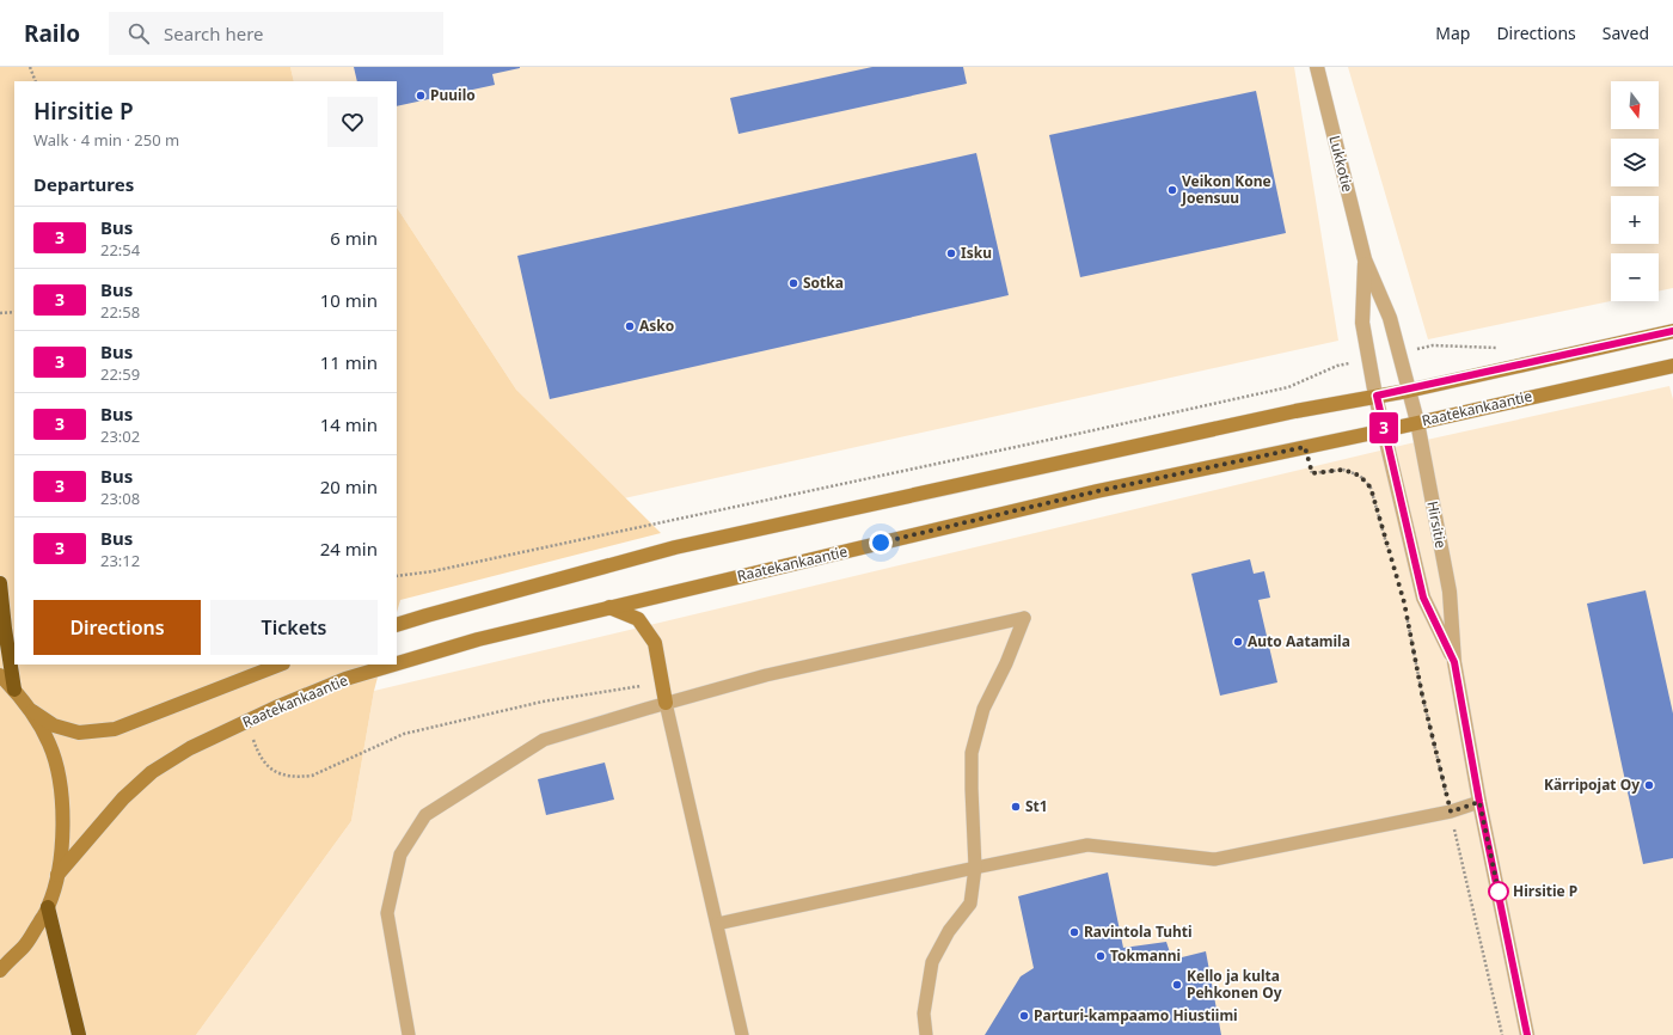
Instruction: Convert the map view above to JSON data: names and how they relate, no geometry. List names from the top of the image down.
{
  "streets": {
    "main road": ["Raatekankaantie"],
    "street": ["Lukkotie", "Hirsitie"]
  },
  "crossings": [
    ["Lukkotie", "Hirsitie"],
    ["Raatekankaantie", "Hirsitie"]
  ],
  "places": [
    "Puuilo",
    "Veikon Kone Joensuu",
    "Isku",
    "Sotka",
    "Asko",
    "Auto Aatamila",
    "Kärripojat Oy",
    "St1",
    "Hirsitie P",
    "Ravintola Tuhti",
    "Tokmanni",
    "Kello ja kulta Pehkonen Oy",
    "Parturi-kampaamo Hiustiimi"
  ],
  "lines": ["bus line 3"],
  "north": "bottom",
  "page": {
    "header": "Railo",
    "search": "Search here",
    "nav": ["Map", "Directions", "Saved"],
    "on_map": "3",
    "map_buttons": ["+", "−"],
    "heading": [
      ["Hirsitie P", "Walk · 4 min · 250 m"],
      "Departures"
    ],
    "list": [
      {
        "mark": "3",
        "name": "Bus",
        "note": "22:54",
        "value": "6 min"
      },
      {
        "mark": "3",
        "name": "Bus",
        "note": "22:58",
        "value": "10 min"
      },
      {
        "mark": "3",
        "name": "Bus",
        "note": "22:59",
        "value": "11 min"
      },
      {
        "mark": "3",
        "name": "Bus",
        "note": "23:02",
        "value": "14 min"
      },
      {
        "mark": "3",
        "name": "Bus",
        "note": "23:08",
        "value": "20 min"
      },
      {
        "mark": "3",
        "name": "Bus",
        "note": "23:12",
        "value": "24 min"
      }
    ],
    "buttons": ["Directions", "Tickets"]
  }
}
